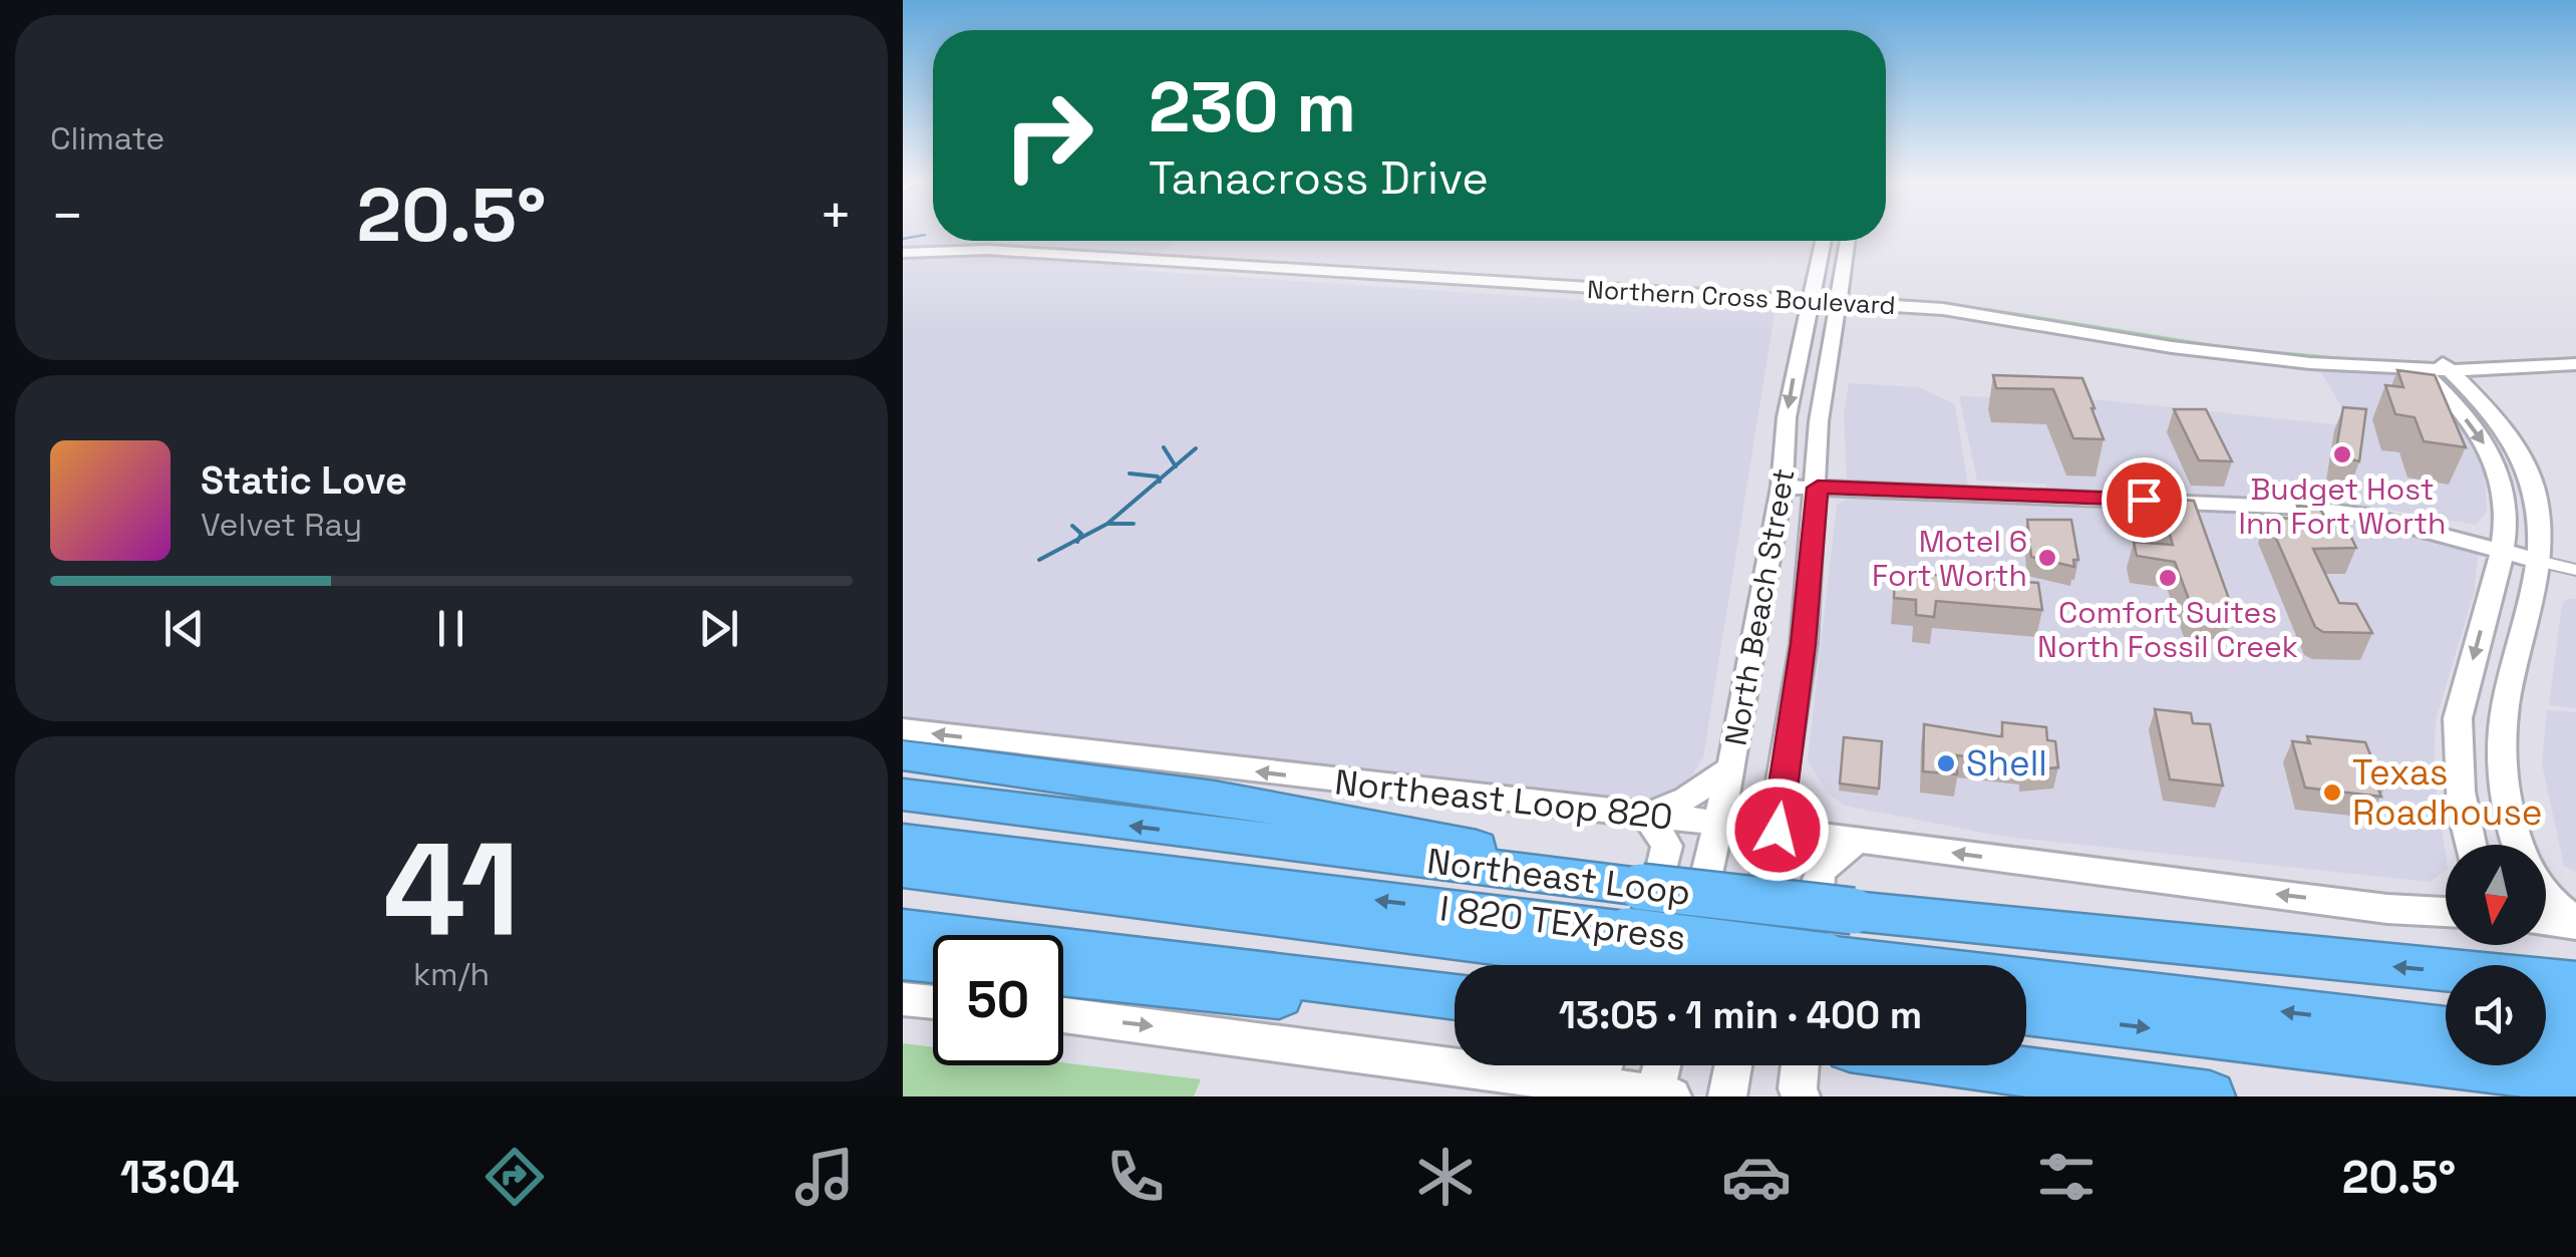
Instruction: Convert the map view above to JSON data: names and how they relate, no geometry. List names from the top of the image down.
{
  "streets": {
    "highway": ["Northeast Loop", "I 820 TEXpress"],
    "street": ["Northern Cross Boulevard", "North Beach Street", "Northeast Loop 820"]
  },
  "crossings": [
    ["Northern Cross Boulevard", "North Beach Street"],
    ["North Beach Street", "Northeast Loop 820"]
  ],
  "one_way": ["Northeast Loop 820"],
  "places": [
    "Budget Host Inn Fort Worth",
    "Motel 6 Fort Worth",
    "Comfort Suites North Fossil Creek",
    "Shell",
    "Texas Roadhouse"
  ],
  "north": "bottom",
  "page": {
    "tile": [
      "Climate",
      ["41", "km/h"]
    ],
    "turn": ["230 m", "Tanacross Drive"],
    "heat": ["−", "20.5°", "+"],
    "song": ["Static Love", "Velvet Ray"],
    "limit": "50",
    "trip": "13:05 · 1 min · 400 m",
    "tabs": ["13:04", "20.5°"]
  }
}
